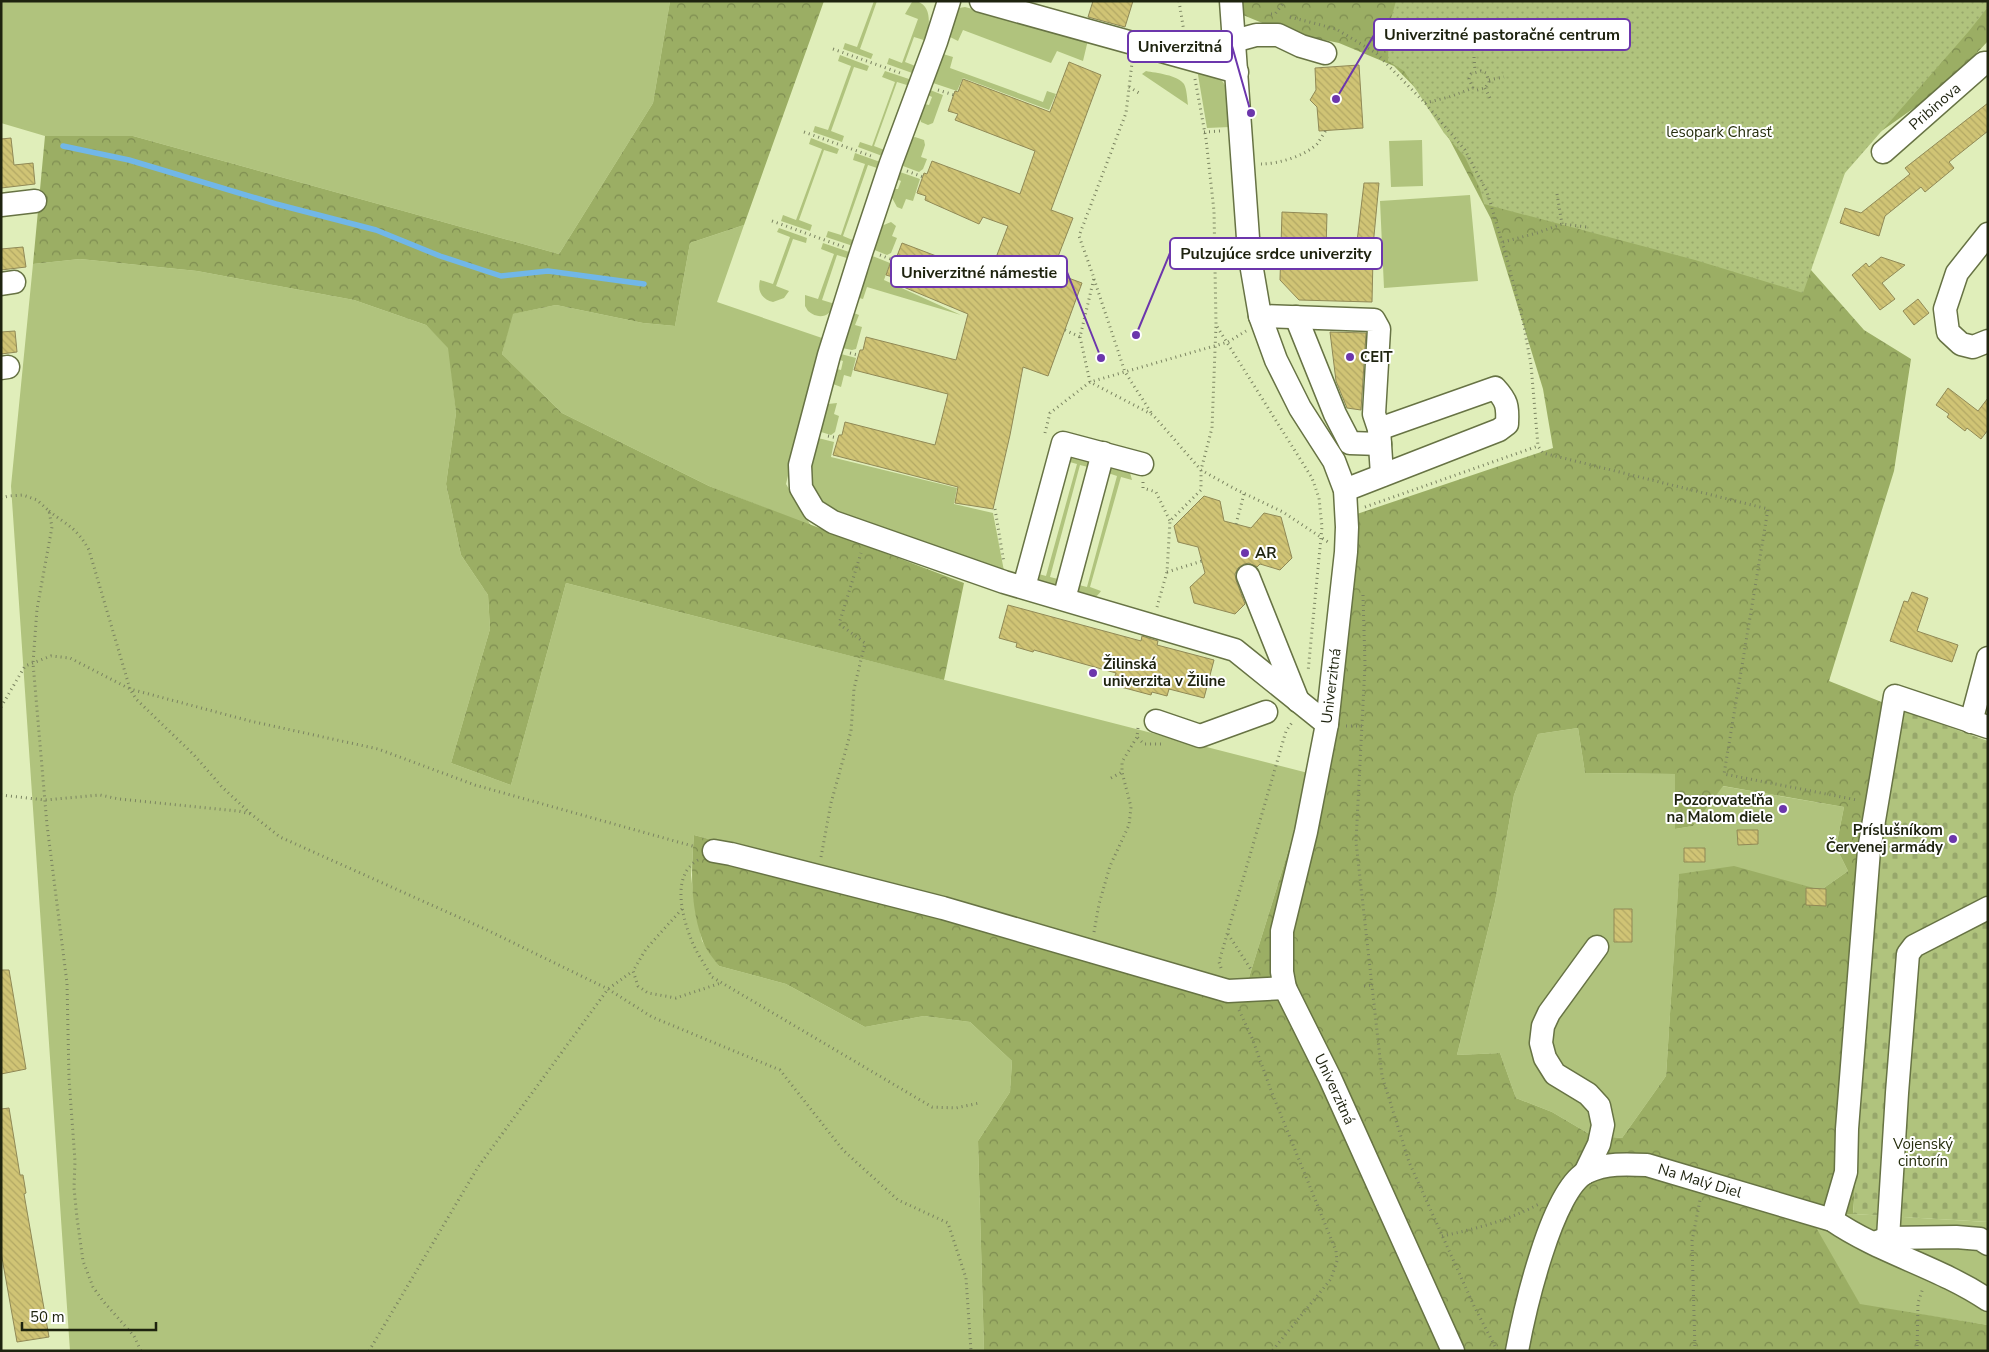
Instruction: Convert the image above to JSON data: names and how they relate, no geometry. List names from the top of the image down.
{
  "streets": {
    "street": ["Pribinova", "Univerzitná", "Na Malý Diel"]
  },
  "parks": ["lesopark Chrasť", "Vojenský cintorín"],
  "places": [
    "Univerzitné pastoračné centrum",
    "Univerzitná",
    "Pulzujúce srdce univerzity",
    "CEIT",
    "Univerzitné námestie",
    "AR",
    "Žilinská univerzita v Žiline",
    "Pozorovateľňa na Malom diele",
    "Príslušníkom Červenej armády"
  ],
  "scale_bar": "50 m"
}
